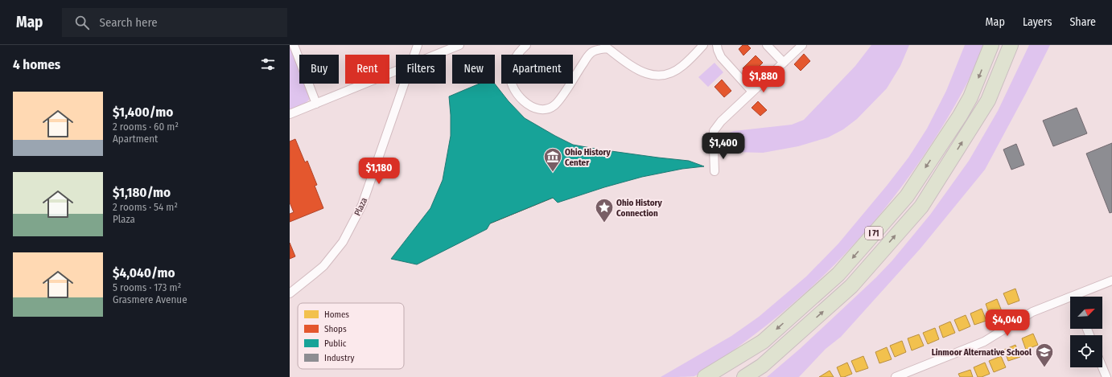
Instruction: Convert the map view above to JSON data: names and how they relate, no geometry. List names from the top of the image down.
{
  "streets": {
    "highway": ["I 71"],
    "street": ["Plaza"]
  },
  "places": {
    "museum": ["Ohio History Center"],
    "place": ["Ohio History Connection"],
    "school or university": ["Linmoor Alternative School"]
  },
  "legend": [
    "Homes",
    "Shops",
    "Public",
    "Industry"
  ],
  "north": "top right",
  "page": {
    "header": "Map",
    "search": "Search here",
    "nav": ["Map", "Layers", "Share"],
    "heading": "4 homes",
    "chip": [
      "Buy",
      "Rent",
      "Filters",
      "New",
      "Apartment"
    ],
    "price": [
      "$1,880",
      "$1,400",
      "$1,180",
      "$4,040"
    ],
    "list": [
      {
        "name": "$1,400/mo",
        "note": "2 rooms · 60 m² · Apartment"
      },
      {
        "name": "$1,180/mo",
        "note": "2 rooms · 54 m² · Plaza"
      },
      {
        "name": "$4,040/mo",
        "note": "5 rooms · 173 m² · Grasmere Avenue"
      }
    ]
  }
}
